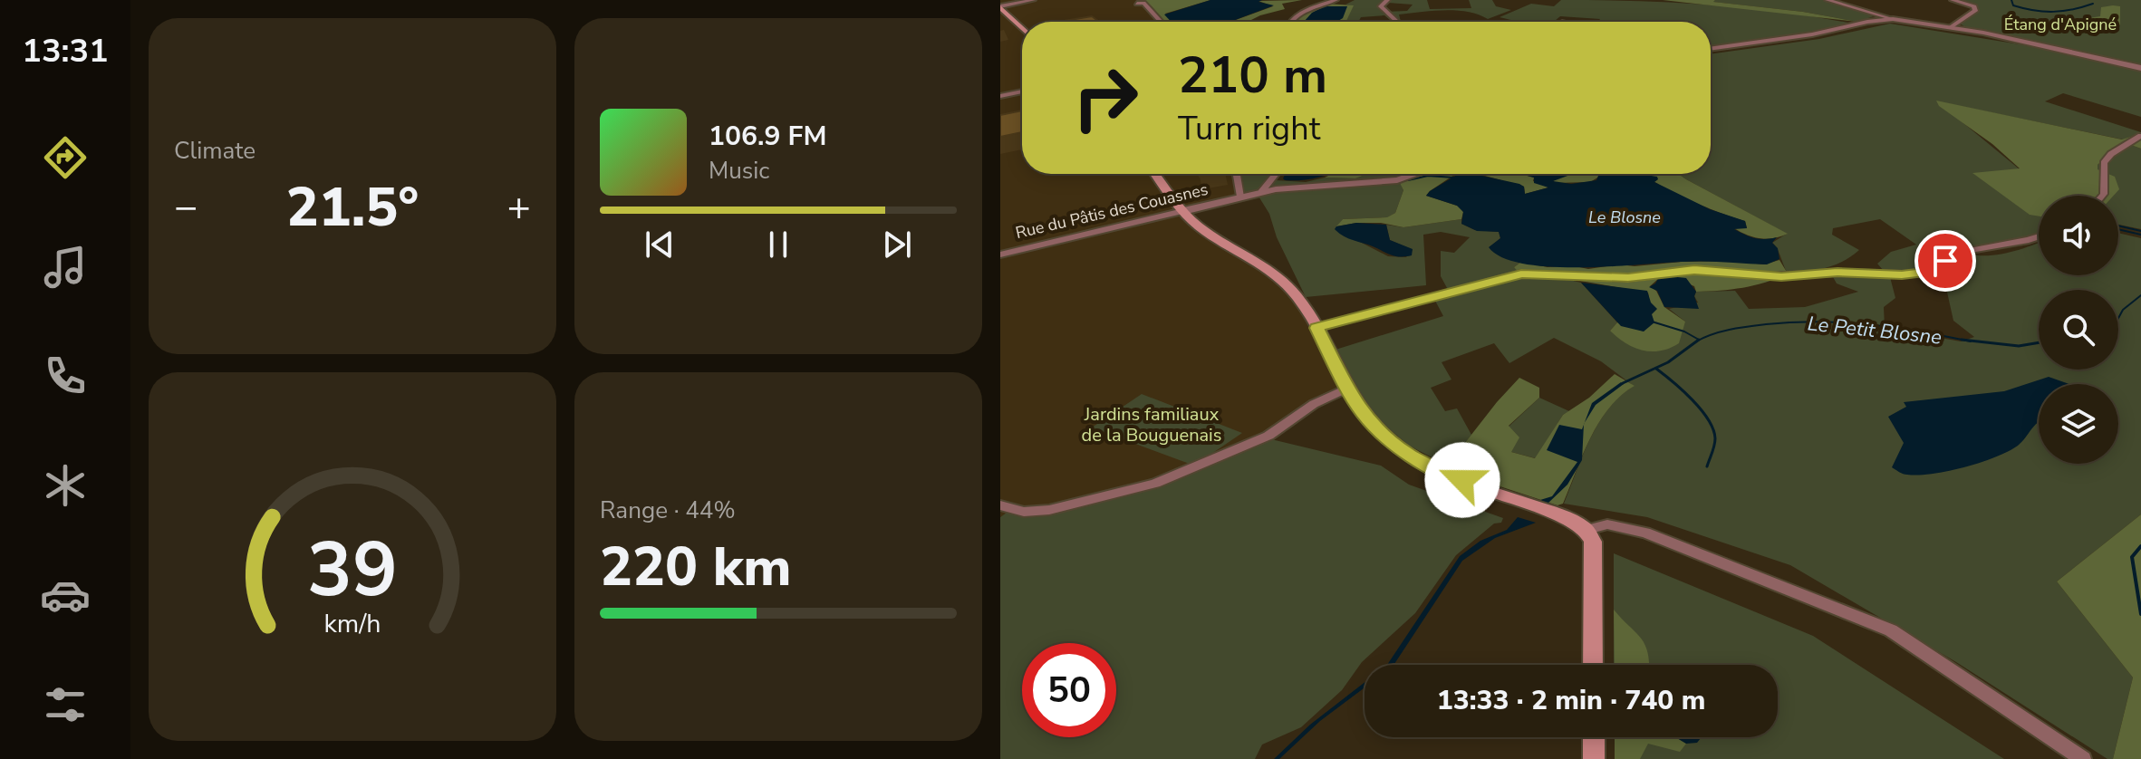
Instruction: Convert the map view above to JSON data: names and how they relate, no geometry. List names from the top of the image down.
{
  "streets": {
    "street": ["Rue du Pâtis des Couasnes"]
  },
  "water": ["Le Blosne", "Le Petit Blosne"],
  "parks": ["Étang d'Apigné", "Jardins familiaux de la Bouguenais"],
  "page": {
    "tabs": "13:31",
    "tile": [
      "Climate",
      ["Range · 44%", "220 km"]
    ],
    "turn": ["210 m", "Turn right"],
    "song": ["106.9 FM", "Music"],
    "heat": ["−", "21.5°", "+"],
    "limit": "50",
    "trip": "13:33 · 2 min · 740 m",
    "gauge": ["39", "km/h"]
  }
}
